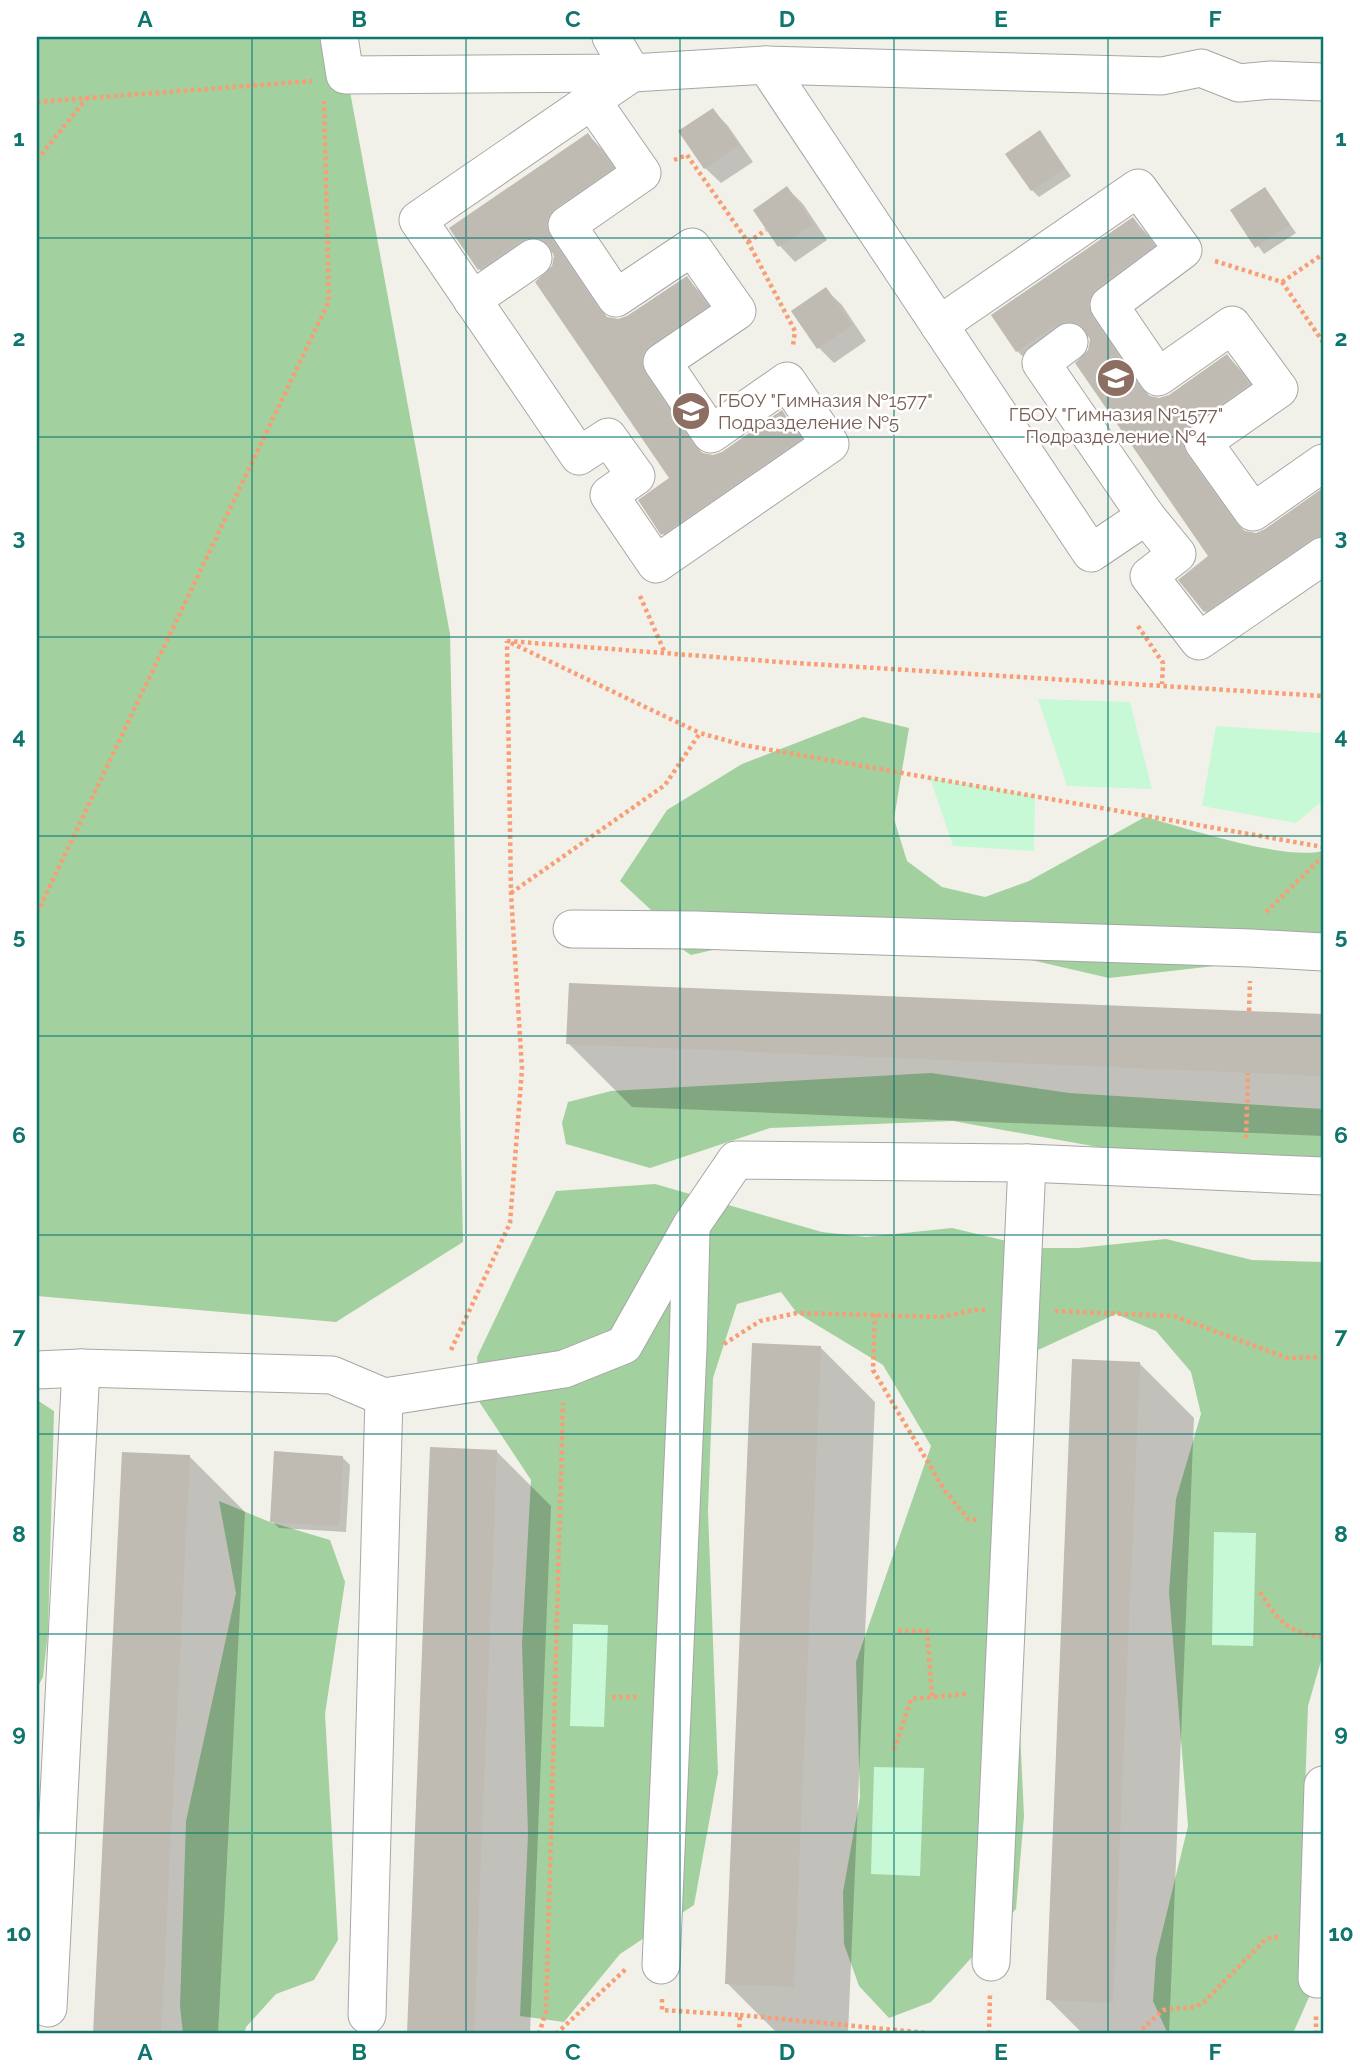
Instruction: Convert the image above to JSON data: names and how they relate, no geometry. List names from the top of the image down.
{
  "places": {
    "school or university": ["ГБОУ \"Гимназия №1577\" Подразделение №4", "ГБОУ \"Гимназия №1577\" Подразделение №5"]
  },
  "grid": {
    "columns": [
      "A",
      "B",
      "C",
      "D",
      "E",
      "F"
    ],
    "rows": [
      "1",
      "2",
      "3",
      "4",
      "5",
      "6",
      "7",
      "8",
      "9",
      "10"
    ]
  }
}
